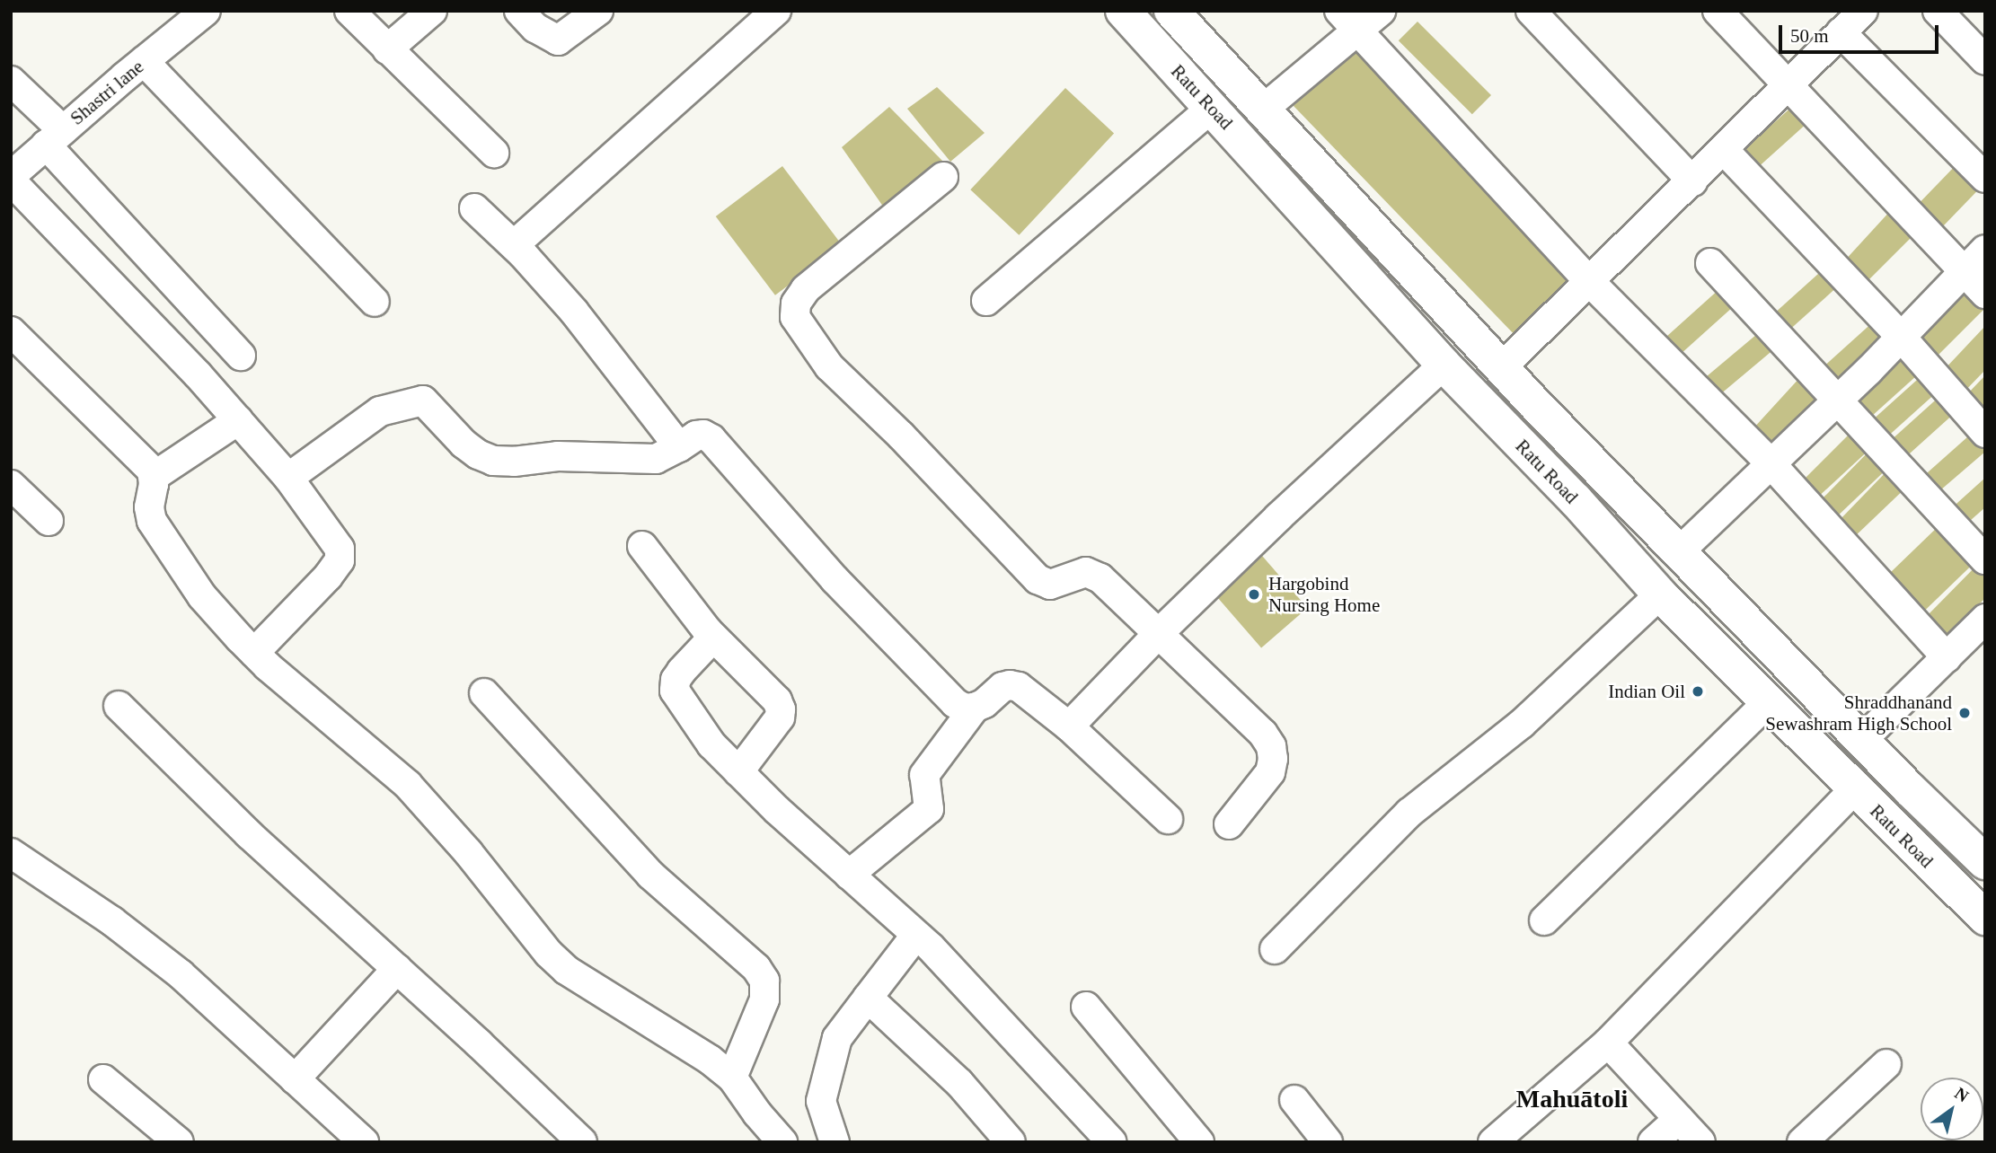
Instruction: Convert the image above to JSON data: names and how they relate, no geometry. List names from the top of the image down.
{
  "streets": {
    "main road": ["Ratu Road"],
    "street": ["Shastri lane"]
  },
  "districts": ["Mahuātoli"],
  "places": ["Hargobind Nursing Home", "Indian Oil", "Shraddhanand Sewashram High School"],
  "scale_bar": "50 m",
  "north": "top right"
}
